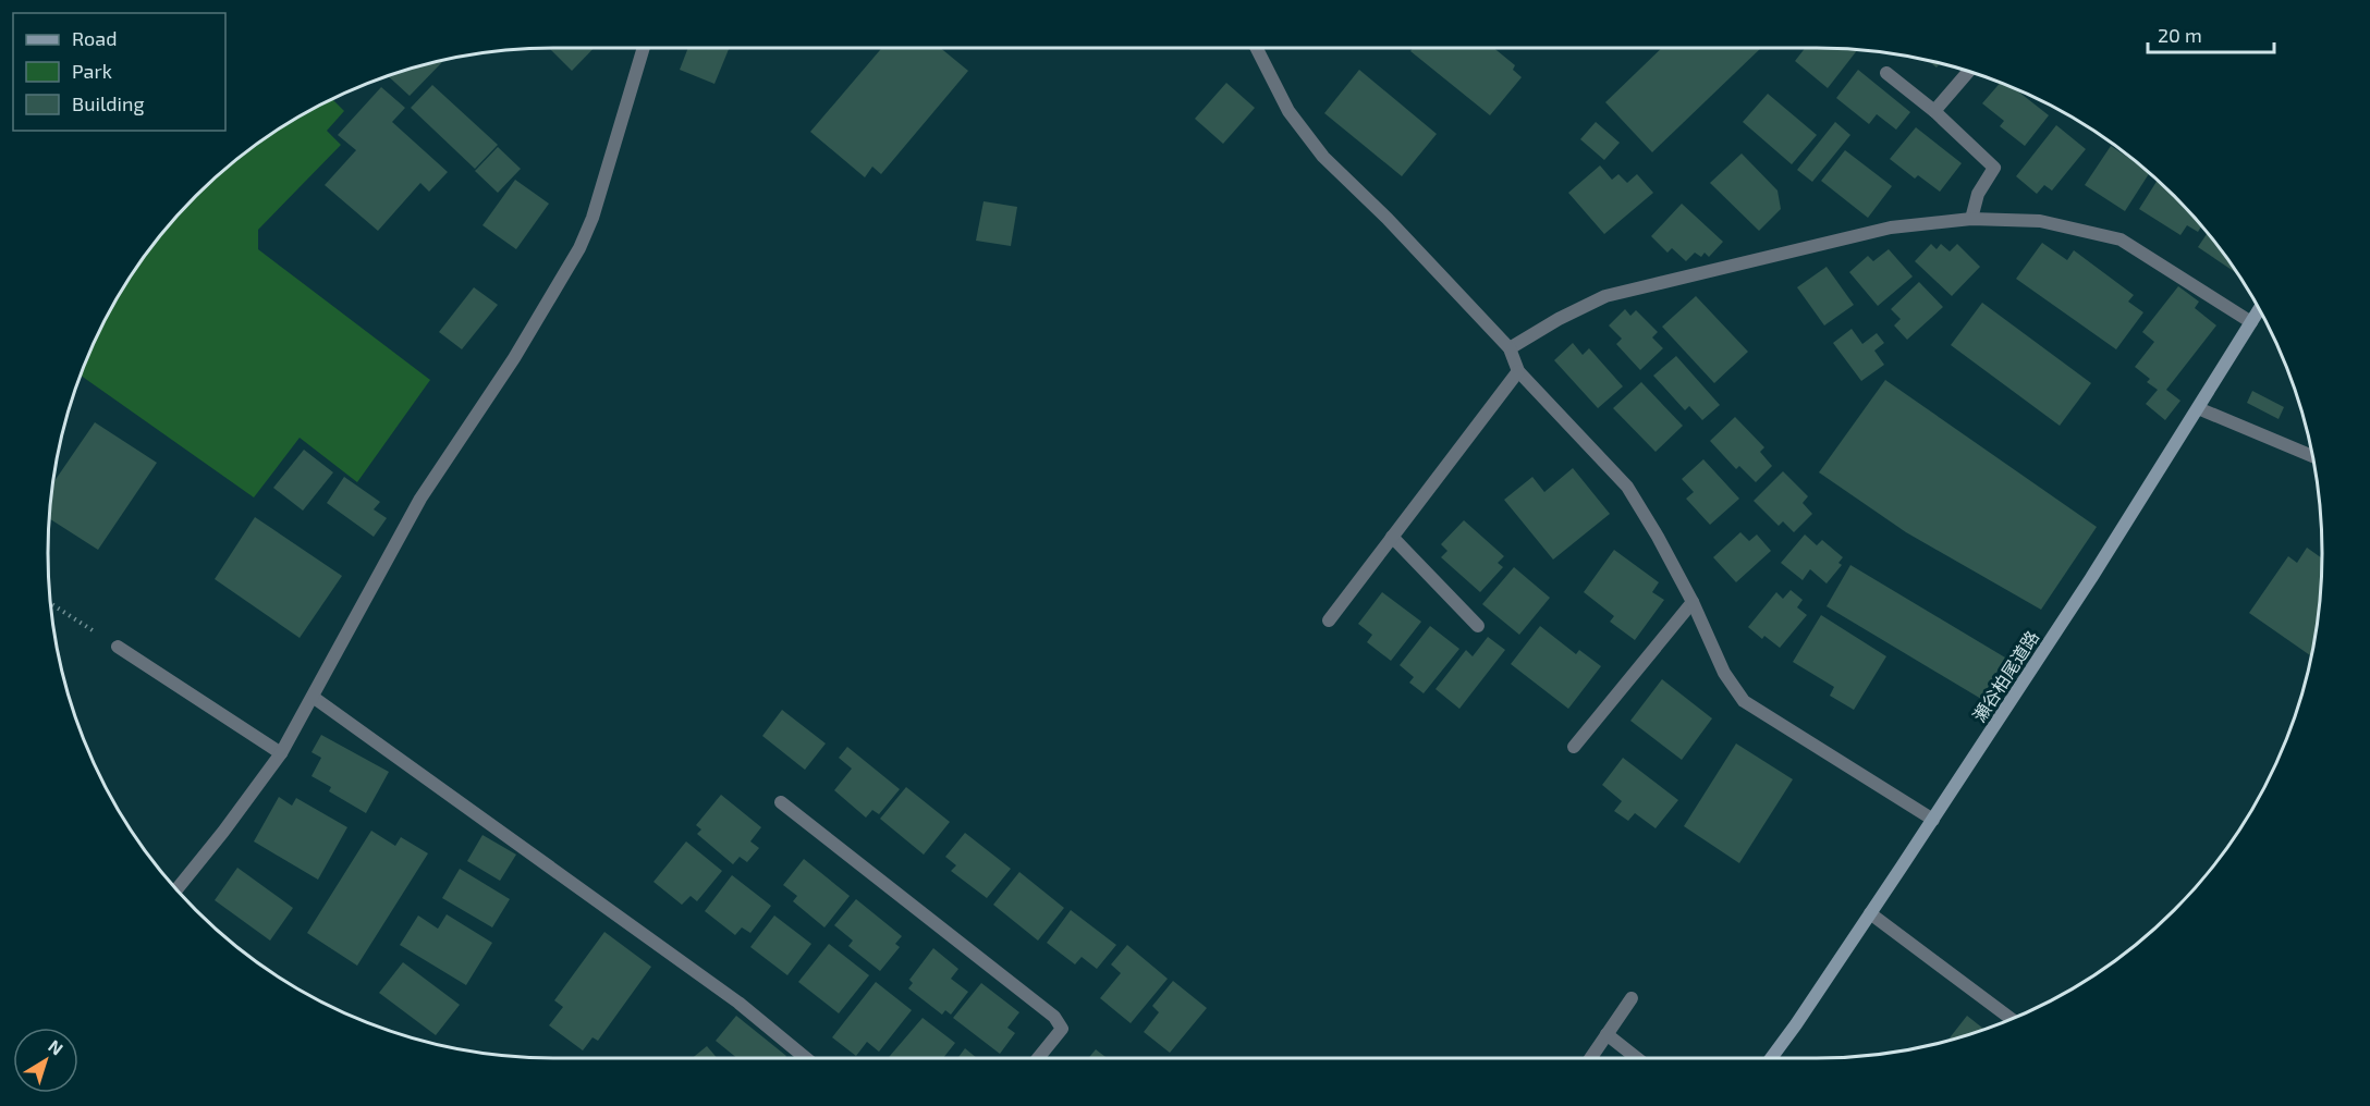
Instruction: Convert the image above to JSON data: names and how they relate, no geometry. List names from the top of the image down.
{
  "streets": {
    "main road": ["瀬谷柏尾道路"]
  },
  "legend": ["Road", "Park", "Building"],
  "scale_bar": "20 m",
  "north": "top right"
}
